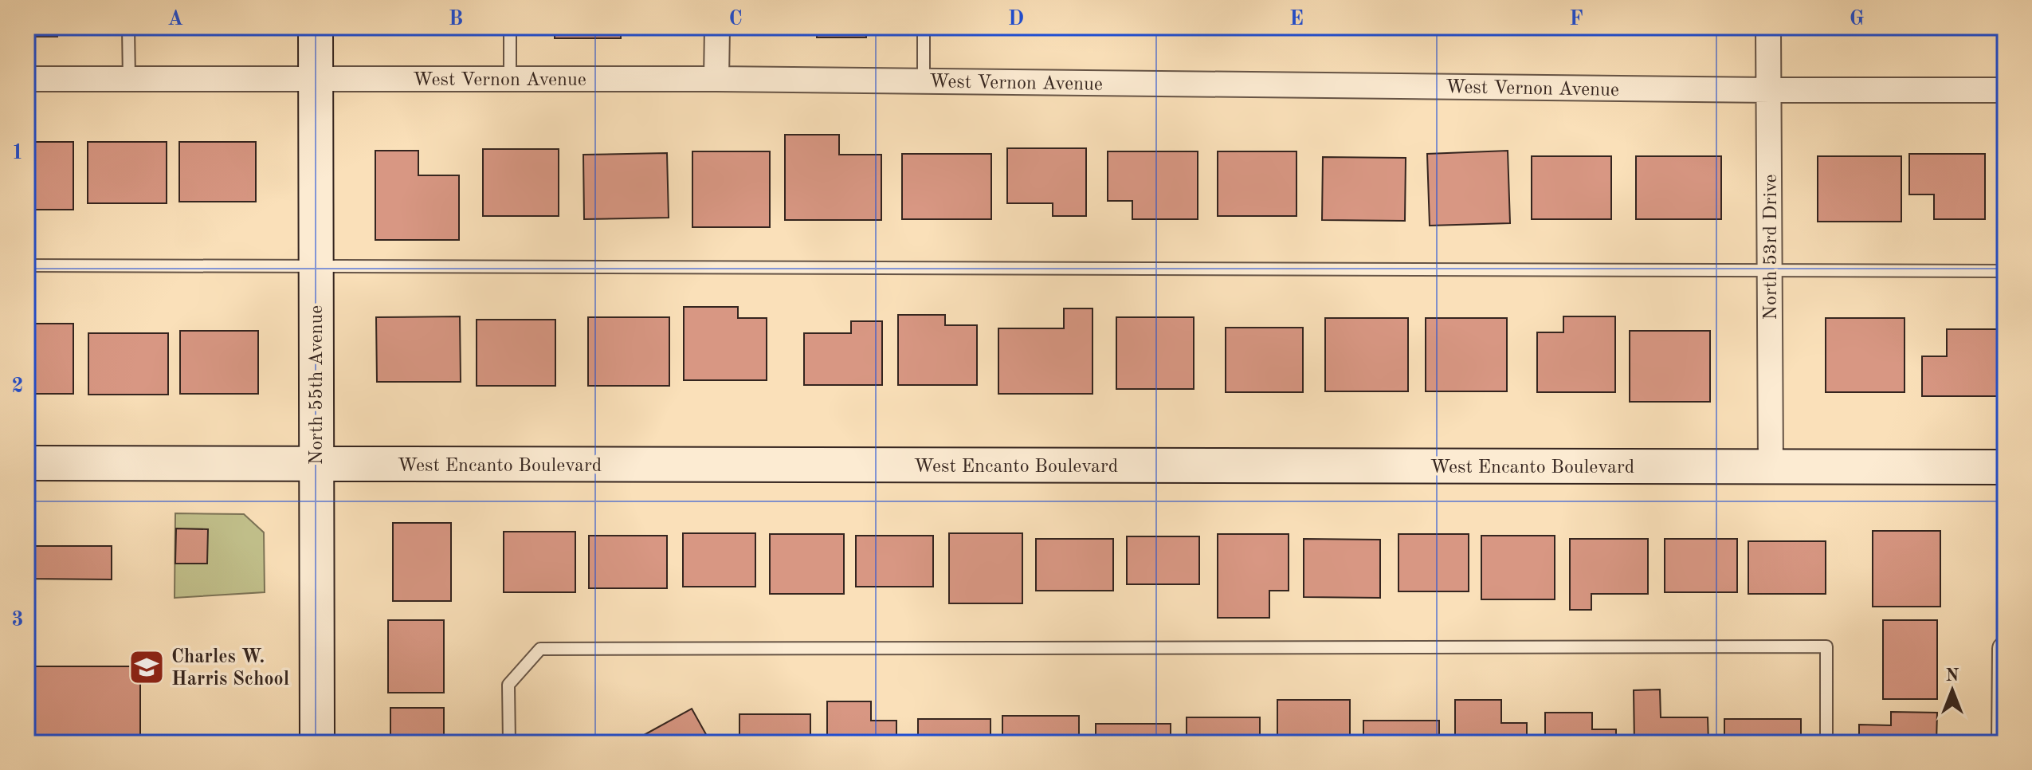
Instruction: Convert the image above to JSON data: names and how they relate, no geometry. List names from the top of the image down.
{
  "streets": {
    "street": [
      "West Vernon Avenue",
      "North 53rd Drive",
      "North 55th Avenue",
      "West Encanto Boulevard"
    ]
  },
  "crossings": [
    ["West Vernon Avenue", "North 53rd Drive"],
    ["West Vernon Avenue", "North 55th Avenue"],
    ["North 53rd Drive", "West Encanto Boulevard"],
    ["North 55th Avenue", "West Encanto Boulevard"]
  ],
  "places": {
    "school or university": ["Charles W. Harris School"]
  },
  "north": "top",
  "grid": {
    "columns": [
      "A",
      "B",
      "C",
      "D",
      "E",
      "F",
      "G"
    ],
    "rows": ["1", "2", "3"]
  }
}
